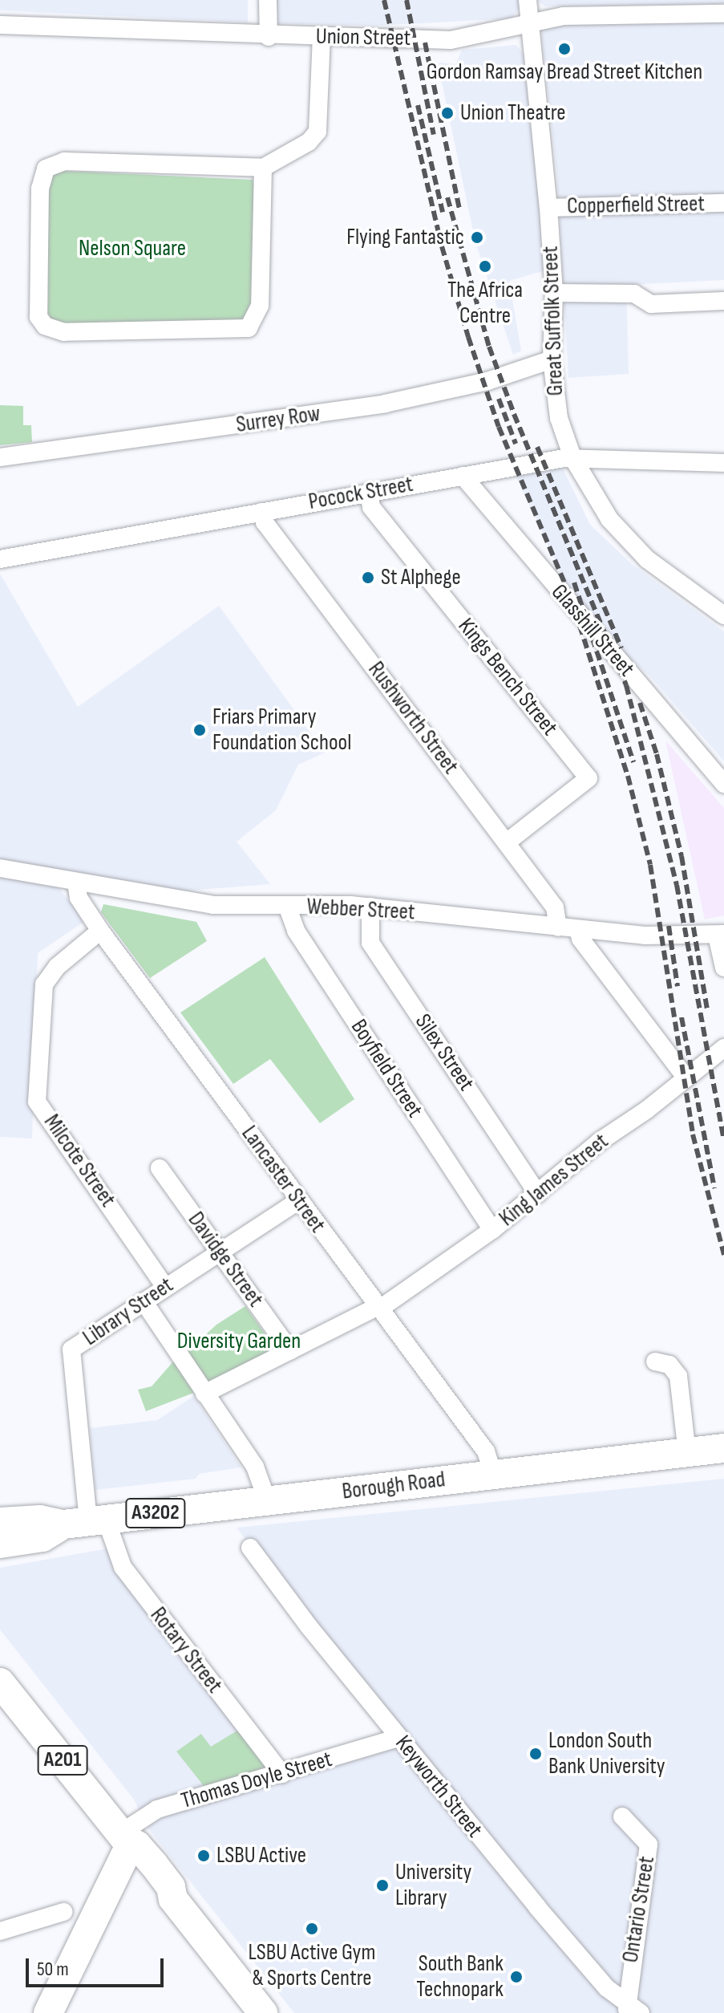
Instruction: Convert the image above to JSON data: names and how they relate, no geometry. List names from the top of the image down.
{
  "streets": {
    "main road": ["Borough Road", "A3202", "A201"],
    "street": [
      "Union Street",
      "Copperfield Street",
      "Great Suffolk Street",
      "Surrey Row",
      "Pocock Street",
      "Glasshill Street",
      "Kings Bench Street",
      "Rushworth Street",
      "Webber Street",
      "Silex Street",
      "Boyfield Street",
      "Milcote Street",
      "Lancaster Street",
      "King James Street",
      "Davidge Street",
      "Library Street",
      "Rotary Street",
      "Thomas Doyle Street",
      "Keyworth Street",
      "Ontario Street"
    ]
  },
  "crossings": [
    ["Union Street", "Great Suffolk Street"],
    ["Copperfield Street", "Great Suffolk Street"],
    ["Great Suffolk Street", "Surrey Row"],
    ["Great Suffolk Street", "Pocock Street"],
    ["Pocock Street", "Glasshill Street"],
    ["Pocock Street", "Kings Bench Street"],
    ["Pocock Street", "Rushworth Street"],
    ["Kings Bench Street", "Rushworth Street"],
    ["Rushworth Street", "Webber Street"],
    ["Webber Street", "Silex Street"],
    ["Webber Street", "Boyfield Street"],
    ["Webber Street", "Lancaster Street"],
    ["Silex Street", "King James Street"],
    ["Boyfield Street", "King James Street"],
    ["Milcote Street", "Lancaster Street"],
    ["Milcote Street", "Library Street"],
    ["Lancaster Street", "King James Street"],
    ["Lancaster Street", "Library Street"],
    ["Lancaster Street", "Borough Road"],
    ["King James Street", "Davidge Street"],
    ["Davidge Street", "Library Street"],
    ["Library Street", "Borough Road"],
    ["Library Street", "Rotary Street"],
    ["Borough Road", "Rotary Street"],
    ["Rotary Street", "Thomas Doyle Street"],
    ["A201", "Thomas Doyle Street"],
    ["Thomas Doyle Street", "Keyworth Street"],
    ["Keyworth Street", "Ontario Street"]
  ],
  "parks": ["Nelson Square", "Diversity Garden"],
  "places": [
    "Gordon Ramsay Bread Street Kitchen",
    "Union Theatre",
    "Flying Fantastic",
    "The Africa Centre",
    "St Alphege",
    "Friars Primary Foundation School",
    "London South Bank University",
    "LSBU Active",
    "University Library",
    "LSBU Active Gym & Sports Centre",
    "South Bank Technopark"
  ],
  "scale_bar": "50 m"
}
